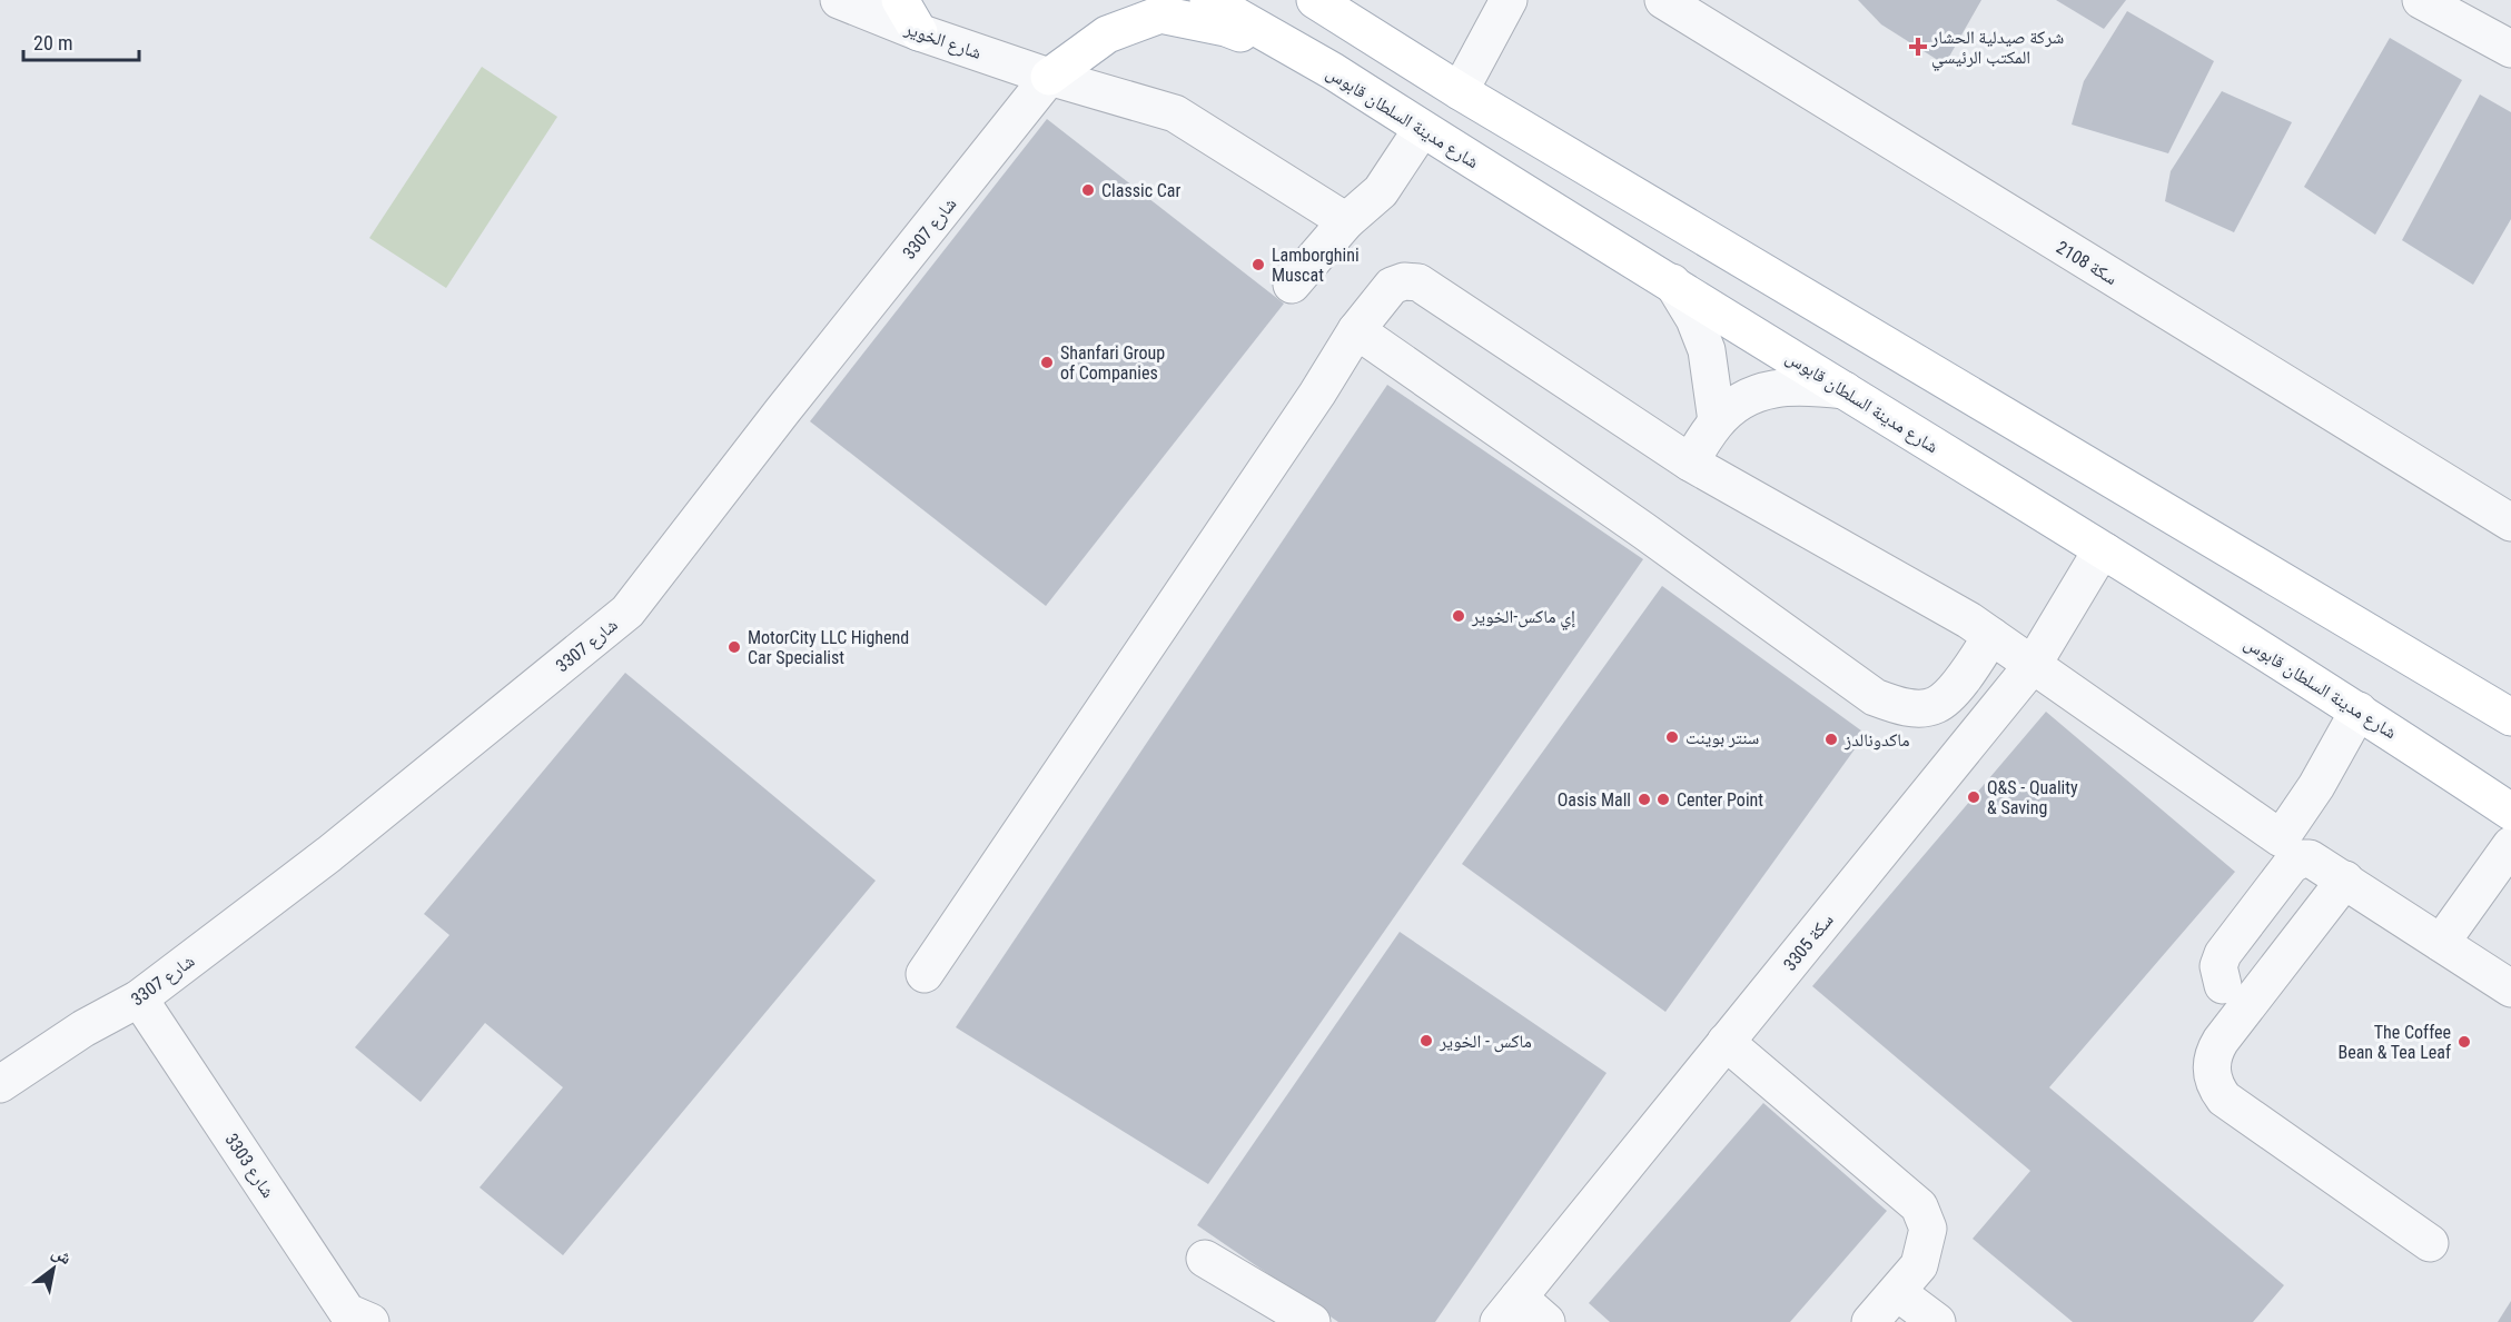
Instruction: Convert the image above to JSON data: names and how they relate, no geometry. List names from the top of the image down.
{
  "streets": {
    "main road": ["شارع مدينة السلطان قابوس"],
    "street": [
      "شارع الخوير",
      "3307 شارع",
      "سكة 2108",
      "3305 سكة",
      "3303 شارع"
    ]
  },
  "crossings": [
    ["شارع الخوير", "3307 شارع"],
    ["شارع مدينة السلطان قابوس", "3305 سكة"],
    ["3307 شارع", "3303 شارع"]
  ],
  "places": {
    "health": ["شركة صيدلية الحشار المكتب الرئيسي"],
    "other": [
      "Classic Car",
      "Lamborghini Muscat",
      "Shanfari Group of Companies",
      "إي ماكس-الخوير",
      "MotorCity LLC Highend Car Specialist",
      "سنتر بوينت",
      "ماكدونالدز",
      "Q&S - Quality & Saving",
      "Oasis Mall",
      "Center Point",
      "ماكس - الخوير",
      "The Coffee Bean & Tea Leaf"
    ]
  },
  "scale_bar": "20 m",
  "north": "top right"
}
